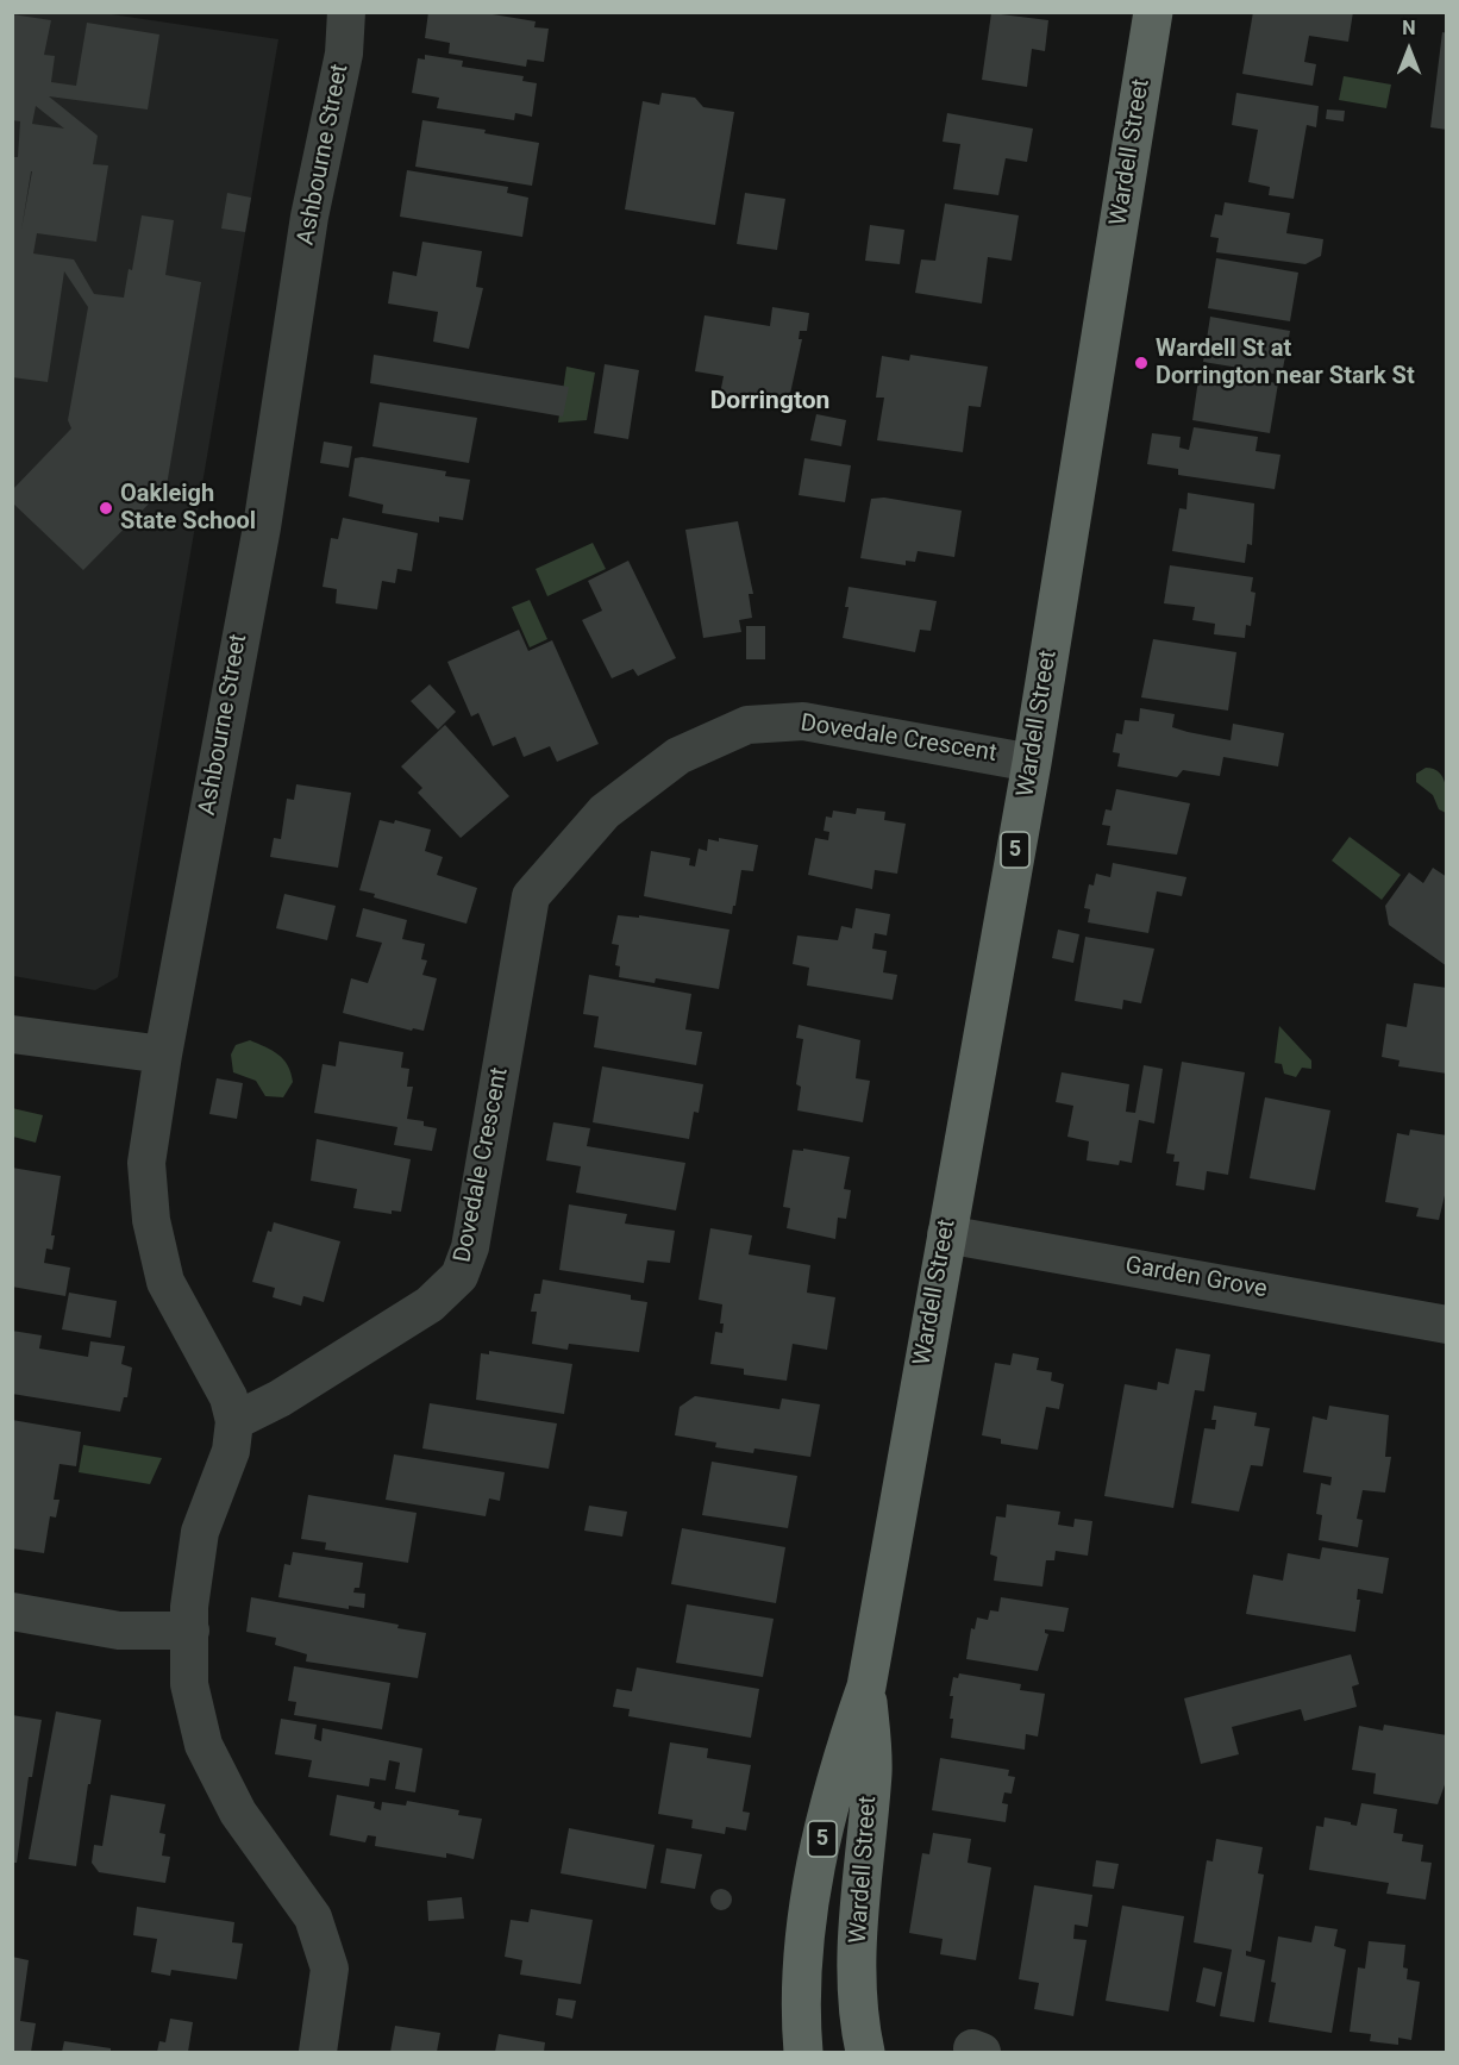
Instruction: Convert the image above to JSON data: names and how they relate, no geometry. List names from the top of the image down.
{
  "streets": {
    "highway": ["Wardell Street", "5"],
    "street": ["Ashbourne Street", "Dovedale Crescent", "Garden Grove"]
  },
  "crossings": [
    ["Wardell Street", "Dovedale Crescent"],
    ["Wardell Street", "Garden Grove"],
    ["Ashbourne Street", "Dovedale Crescent"]
  ],
  "districts": ["Dorrington"],
  "places": ["Wardell St at Dorrington near Stark St", "Oakleigh State School"],
  "north": "top"
}
